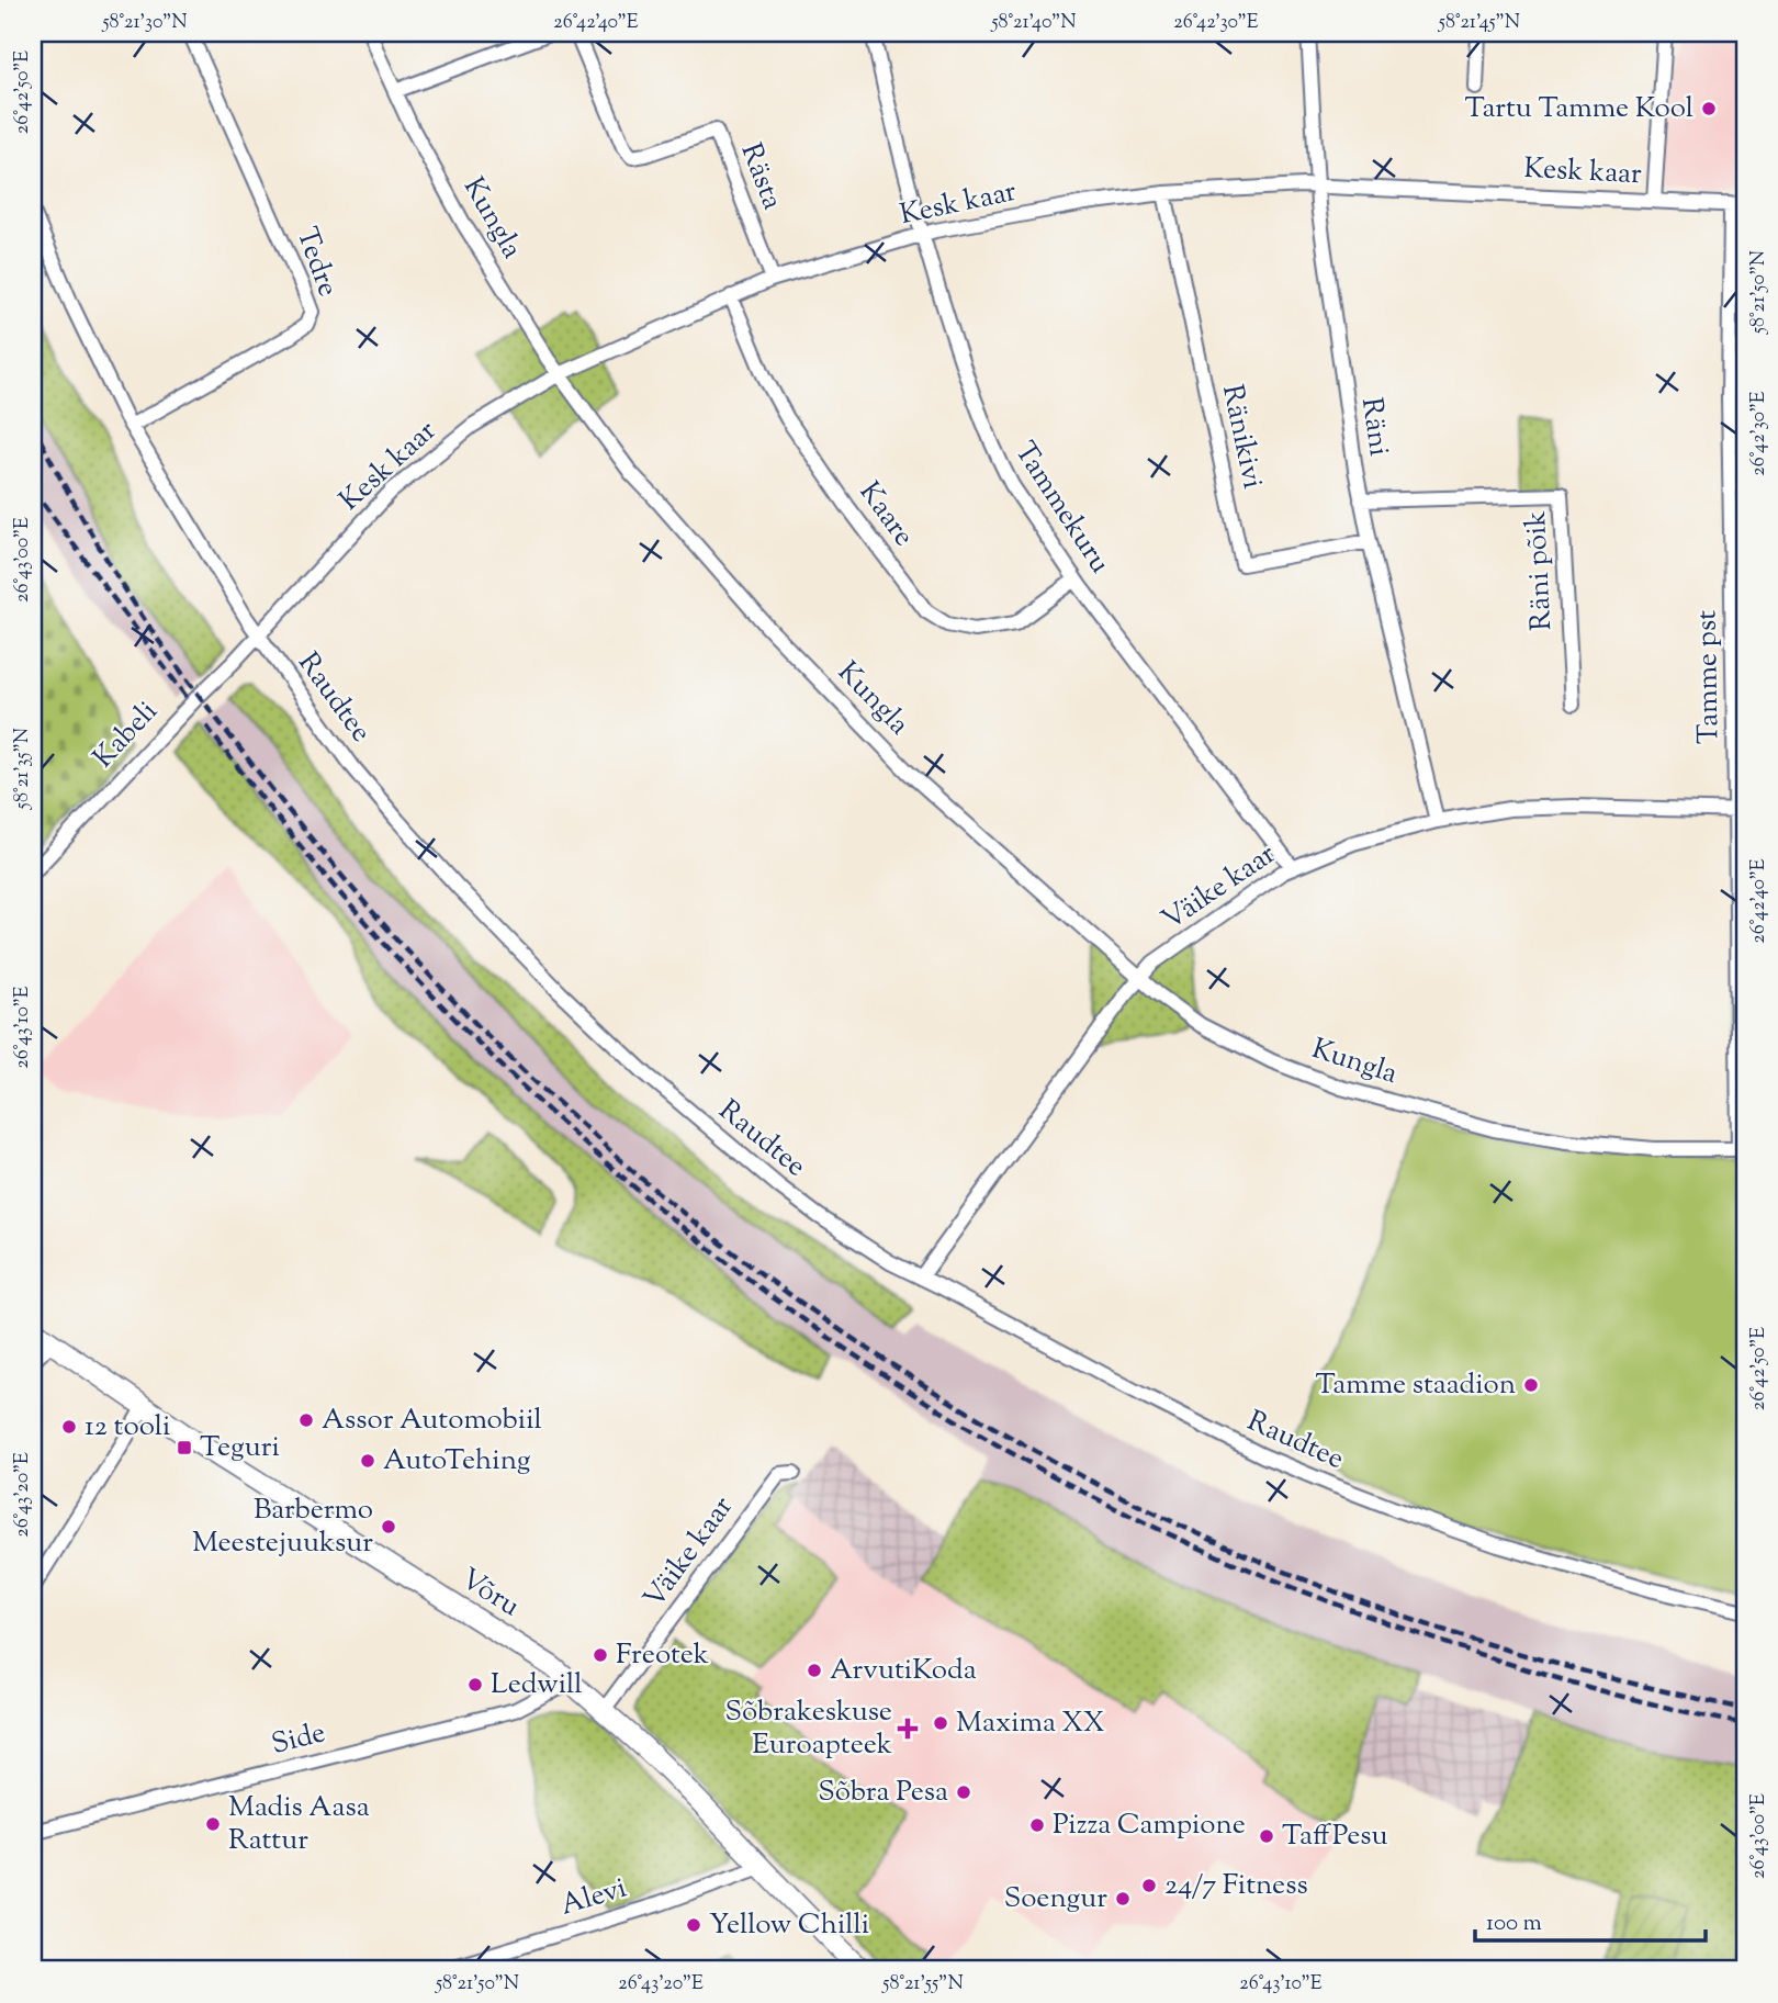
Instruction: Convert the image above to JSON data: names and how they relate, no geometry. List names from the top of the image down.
{
  "streets": {
    "main road": ["Võru"],
    "street": [
      "Kesk kaar",
      "Rästa",
      "Kungla",
      "Tedre",
      "Räni",
      "Ränikivi",
      "Tammekuru",
      "Kaare",
      "Räni põik",
      "Tamme pst",
      "Raudtee",
      "Kabeli",
      "Väike kaar",
      "Side",
      "Alevi"
    ]
  },
  "crossings": [
    ["Kesk kaar", "Rästa"],
    ["Kesk kaar", "Kungla"],
    ["Kesk kaar", "Räni"],
    ["Kesk kaar", "Ränikivi"],
    ["Kesk kaar", "Tammekuru"],
    ["Kesk kaar", "Kaare"],
    ["Kesk kaar", "Tamme pst"],
    ["Kesk kaar", "Raudtee"],
    ["Kesk kaar", "Kabeli"],
    ["Kungla", "Tamme pst"],
    ["Kungla", "Väike kaar"],
    ["Tedre", "Raudtee"],
    ["Räni", "Ränikivi"],
    ["Räni", "Räni põik"],
    ["Räni", "Väike kaar"],
    ["Tammekuru", "Kaare"],
    ["Tammekuru", "Väike kaar"],
    ["Tamme pst", "Väike kaar"],
    ["Raudtee", "Kabeli"],
    ["Raudtee", "Väike kaar"],
    ["Väike kaar", "Võru"],
    ["Võru", "Side"],
    ["Võru", "Alevi"]
  ],
  "places": {
    "other": [
      "Tartu Tamme Kool",
      "Tamme staadion",
      "Assor Automobiil",
      "12 tooli",
      "AutoTehing",
      "Barbermo Meestejuuksur",
      "Freotek",
      "ArvutiKoda",
      "Ledwill",
      "Maxima XX",
      "Sõbra Pesa",
      "Madis Aasa Rattur",
      "Pizza Campione",
      "TaffPesu",
      "24/7 Fitness",
      "Soengur",
      "Yellow Chilli"
    ],
    "transit": ["Teguri"],
    "health": ["Sõbrakeskuse Euroapteek"]
  },
  "scale_bar": "100 m",
  "coordinates": [
    "58°21'30\"N",
    "26°42'40\"E",
    "58°21'40\"N",
    "26°42'30\"E",
    "58°21'45\"N",
    "26°42'50\"E",
    "58°21'50\"N",
    "26°43'00\"E",
    "58°21'35\"N",
    "26°43'10\"E",
    "26°43'20\"E",
    "58°21'55\"N"
  ]
}
